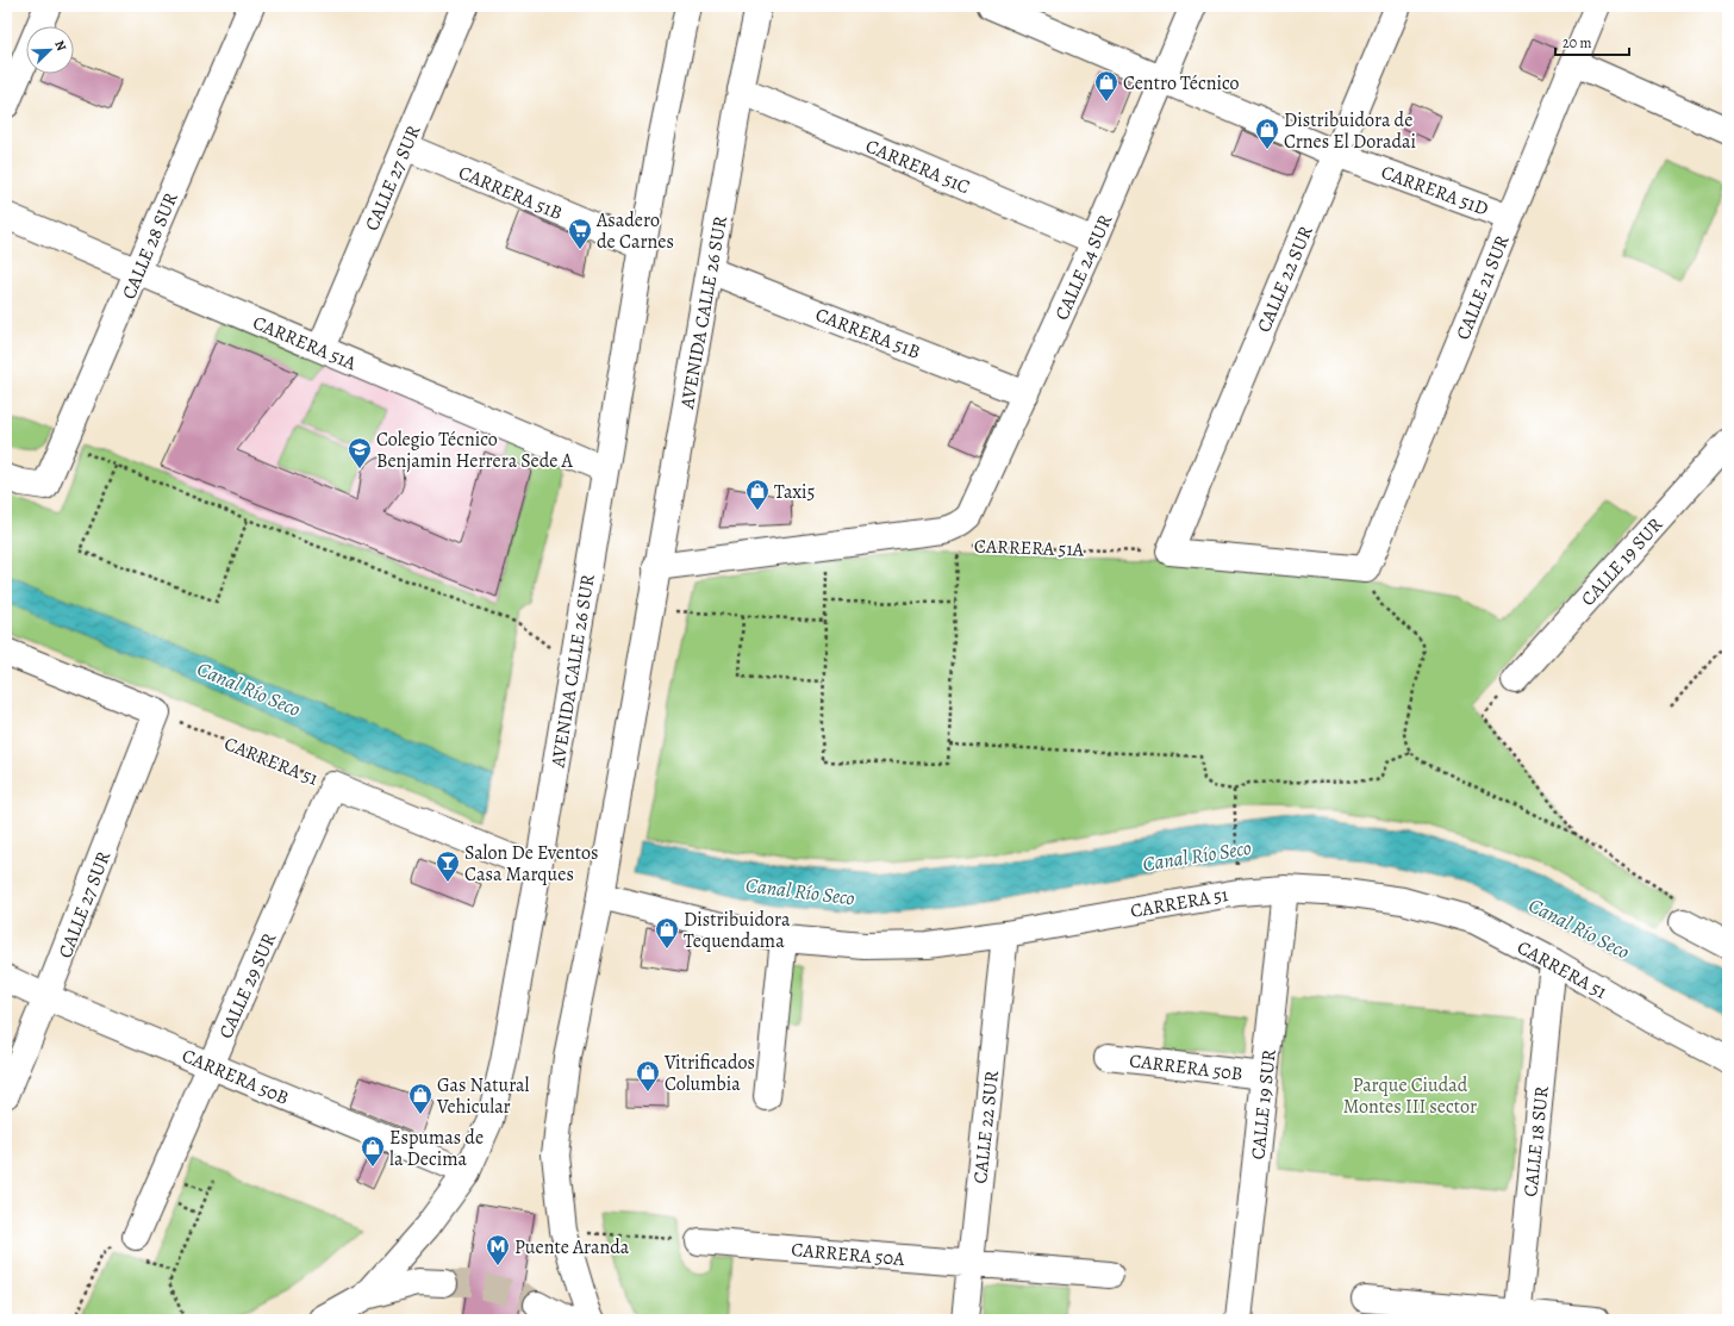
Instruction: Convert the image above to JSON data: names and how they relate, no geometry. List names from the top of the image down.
{
  "streets": {
    "street": [
      "CARRERA 51C",
      "CALLE 27 SUR",
      "CARRERA 51D",
      "CARRERA 51B",
      "CALLE 28 SUR",
      "CALLE 24 SUR",
      "CALLE 22 SUR",
      "CALLE 21 SUR",
      "AVENIDA CALLE 26 SUR",
      "CARRERA 51A",
      "CALLE 19 SUR",
      "CARRERA 51",
      "CALLE 29 SUR",
      "CARRERA 50B",
      "CALLE 18 SUR",
      "CARRERA 50A"
    ]
  },
  "crossings": [
    ["CARRERA 51C", "CALLE 24 SUR"],
    ["CARRERA 51C", "AVENIDA CALLE 26 SUR"],
    ["CALLE 27 SUR", "CARRERA 51B"],
    ["CALLE 27 SUR", "CARRERA 51A"],
    ["CALLE 27 SUR", "CARRERA 51"],
    ["CALLE 27 SUR", "CARRERA 50B"],
    ["CARRERA 51D", "CALLE 24 SUR"],
    ["CARRERA 51D", "CALLE 22 SUR"],
    ["CARRERA 51D", "CALLE 21 SUR"],
    ["CARRERA 51B", "CALLE 24 SUR"],
    ["CARRERA 51B", "AVENIDA CALLE 26 SUR"],
    ["CALLE 28 SUR", "CARRERA 51A"],
    ["CALLE 24 SUR", "CARRERA 51A"],
    ["CALLE 22 SUR", "CARRERA 51A"],
    ["CALLE 22 SUR", "CARRERA 51"],
    ["CALLE 22 SUR", "CARRERA 50A"],
    ["AVENIDA CALLE 26 SUR", "CARRERA 51A"],
    ["AVENIDA CALLE 26 SUR", "CARRERA 51"],
    ["AVENIDA CALLE 26 SUR", "CARRERA 50B"],
    ["CALLE 19 SUR", "CARRERA 51"],
    ["CALLE 19 SUR", "CARRERA 50B"],
    ["CARRERA 51", "CALLE 29 SUR"],
    ["CARRERA 51", "CALLE 18 SUR"],
    ["CALLE 29 SUR", "CARRERA 50B"]
  ],
  "water": ["Canal Río Seco"],
  "parks": ["Parque Ciudad Montes III sector"],
  "places": {
    "shop": [
      "Centro Técnico",
      "Distribuidora de Crnes El Doradai",
      "Taxi5",
      "Distribuidora Tequendama",
      "Vitrificados Columbia",
      "Gas Natural Vehicular",
      "Espumas de la Decima"
    ],
    "supermarket": ["Asadero de Carnes"],
    "school or university": ["Colegio Técnico Benjamin Herrera Sede A"],
    "bar": ["Salon De Eventos Casa Marques"],
    "metro station": ["Puente Aranda"]
  },
  "scale_bar": "20 m",
  "north": "top right"
}
